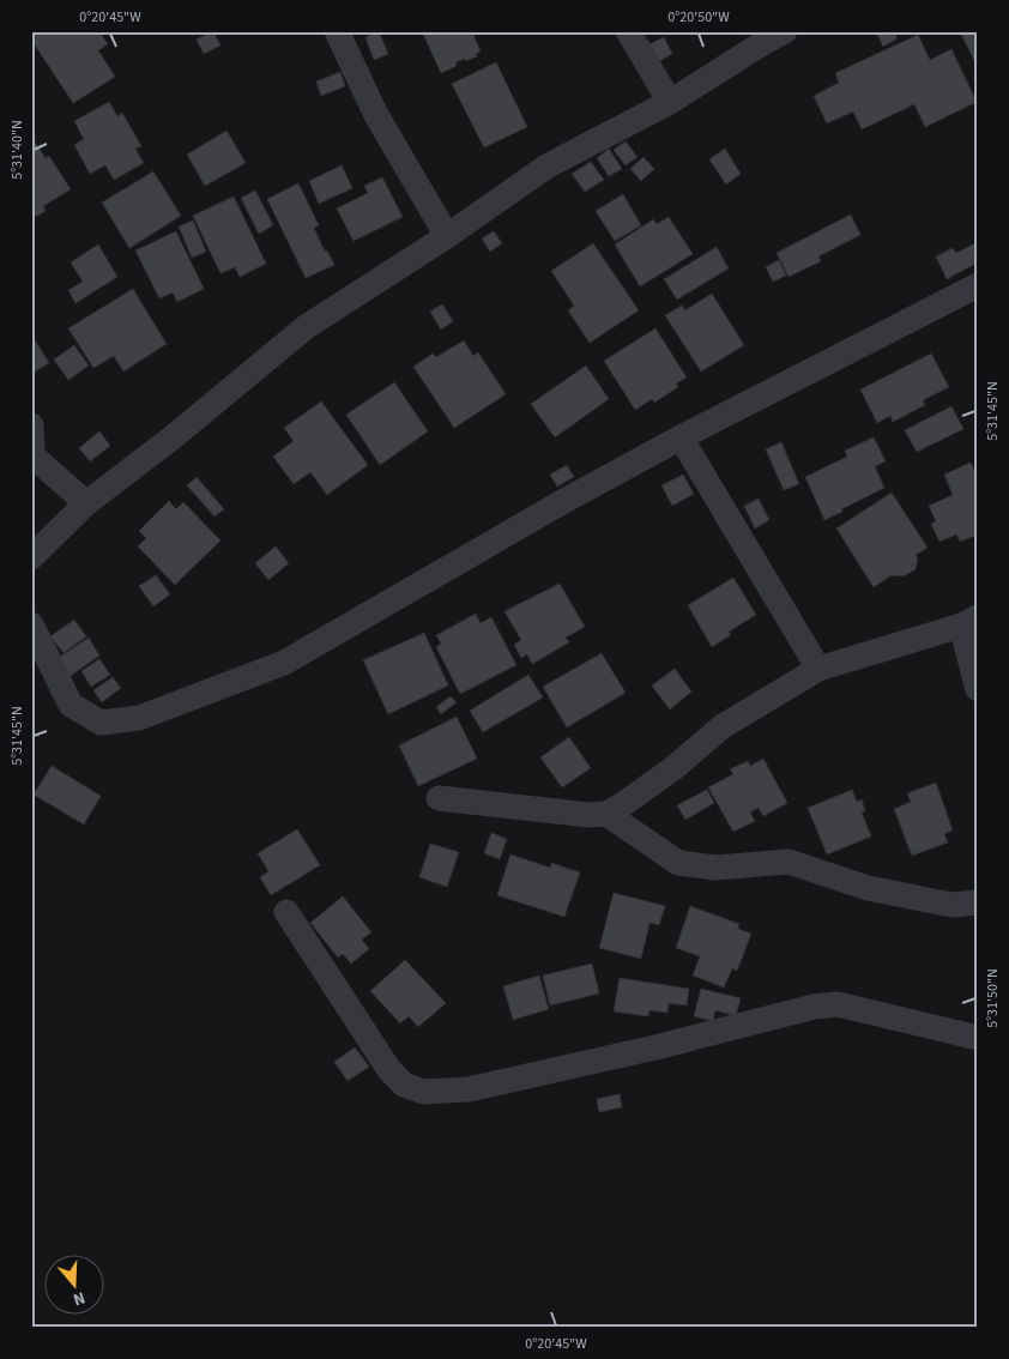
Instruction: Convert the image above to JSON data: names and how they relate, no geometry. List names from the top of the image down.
{
  "north": "bottom",
  "coordinates": [
    "0°20'45\"W",
    "0°20'50\"W",
    "5°31'40\"N",
    "5°31'45\"N",
    "5°31'50\"N"
  ]
}
